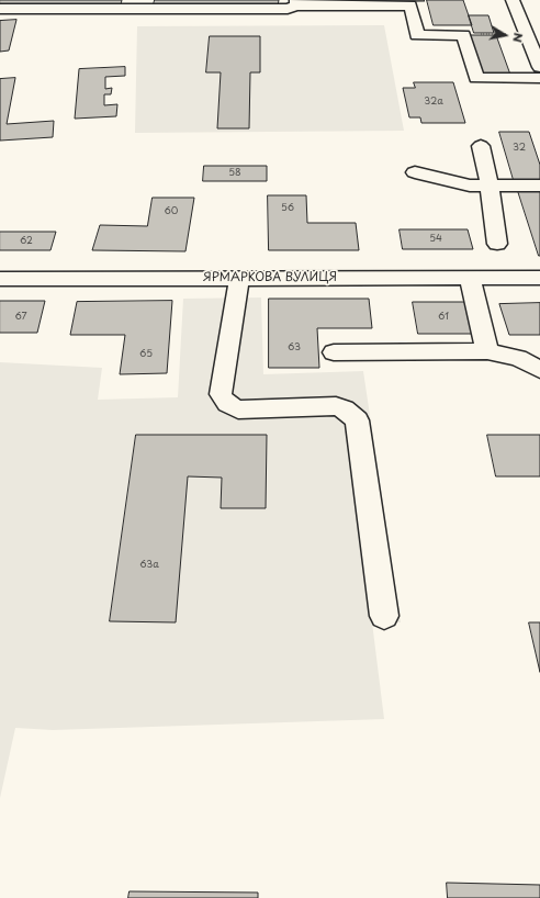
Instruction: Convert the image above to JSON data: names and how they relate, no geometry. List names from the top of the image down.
{
  "streets": {
    "street": ["ЯРМАРКОВА ВУЛИЦЯ"]
  },
  "house_numbers": [
    "32а",
    "32",
    "58",
    "56",
    "60",
    "54",
    "62",
    "67",
    "61",
    "63",
    "65",
    "63а"
  ],
  "north": "right"
}
